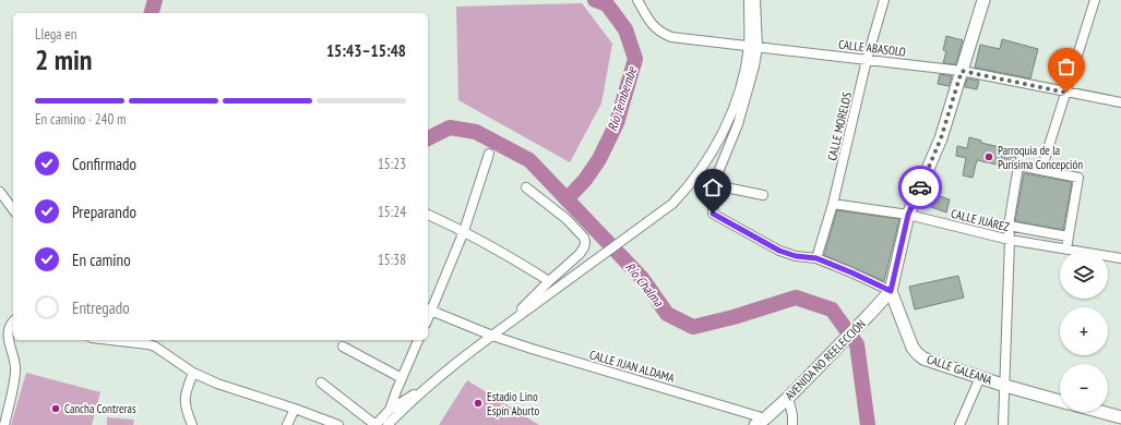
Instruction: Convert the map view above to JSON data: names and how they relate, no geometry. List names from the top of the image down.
{
  "streets": {
    "street": [
      "CALLE ABASOLO",
      "CALLE MORELOS",
      "CALLE JUÁREZ",
      "AVENIDA NO REELECCIÓN",
      "CALLE JUAN ALDAMA",
      "CALLE GALEANA"
    ]
  },
  "crossings": [
    ["CALLE ABASOLO", "CALLE MORELOS"],
    ["CALLE MORELOS", "CALLE JUÁREZ"],
    ["AVENIDA NO REELECCIÓN", "CALLE JUAN ALDAMA"],
    ["AVENIDA NO REELECCIÓN", "CALLE GALEANA"]
  ],
  "water": ["Río Tembembe", "Río Chalma"],
  "places": ["Parroquia de la Purísima Concepción", "Estadio Lino Espín Aburto", "Cancha Contreras"],
  "page": {
    "heading": ["2 min", "Llega en", "15:43–15:48"],
    "bar": "En camino · 240 m",
    "list": [
      ["Confirmado", "15:23"],
      ["Preparando", "15:24"],
      ["En camino", "15:38"],
      "Entregado"
    ],
    "map_buttons": ["+", "−"]
  }
}
